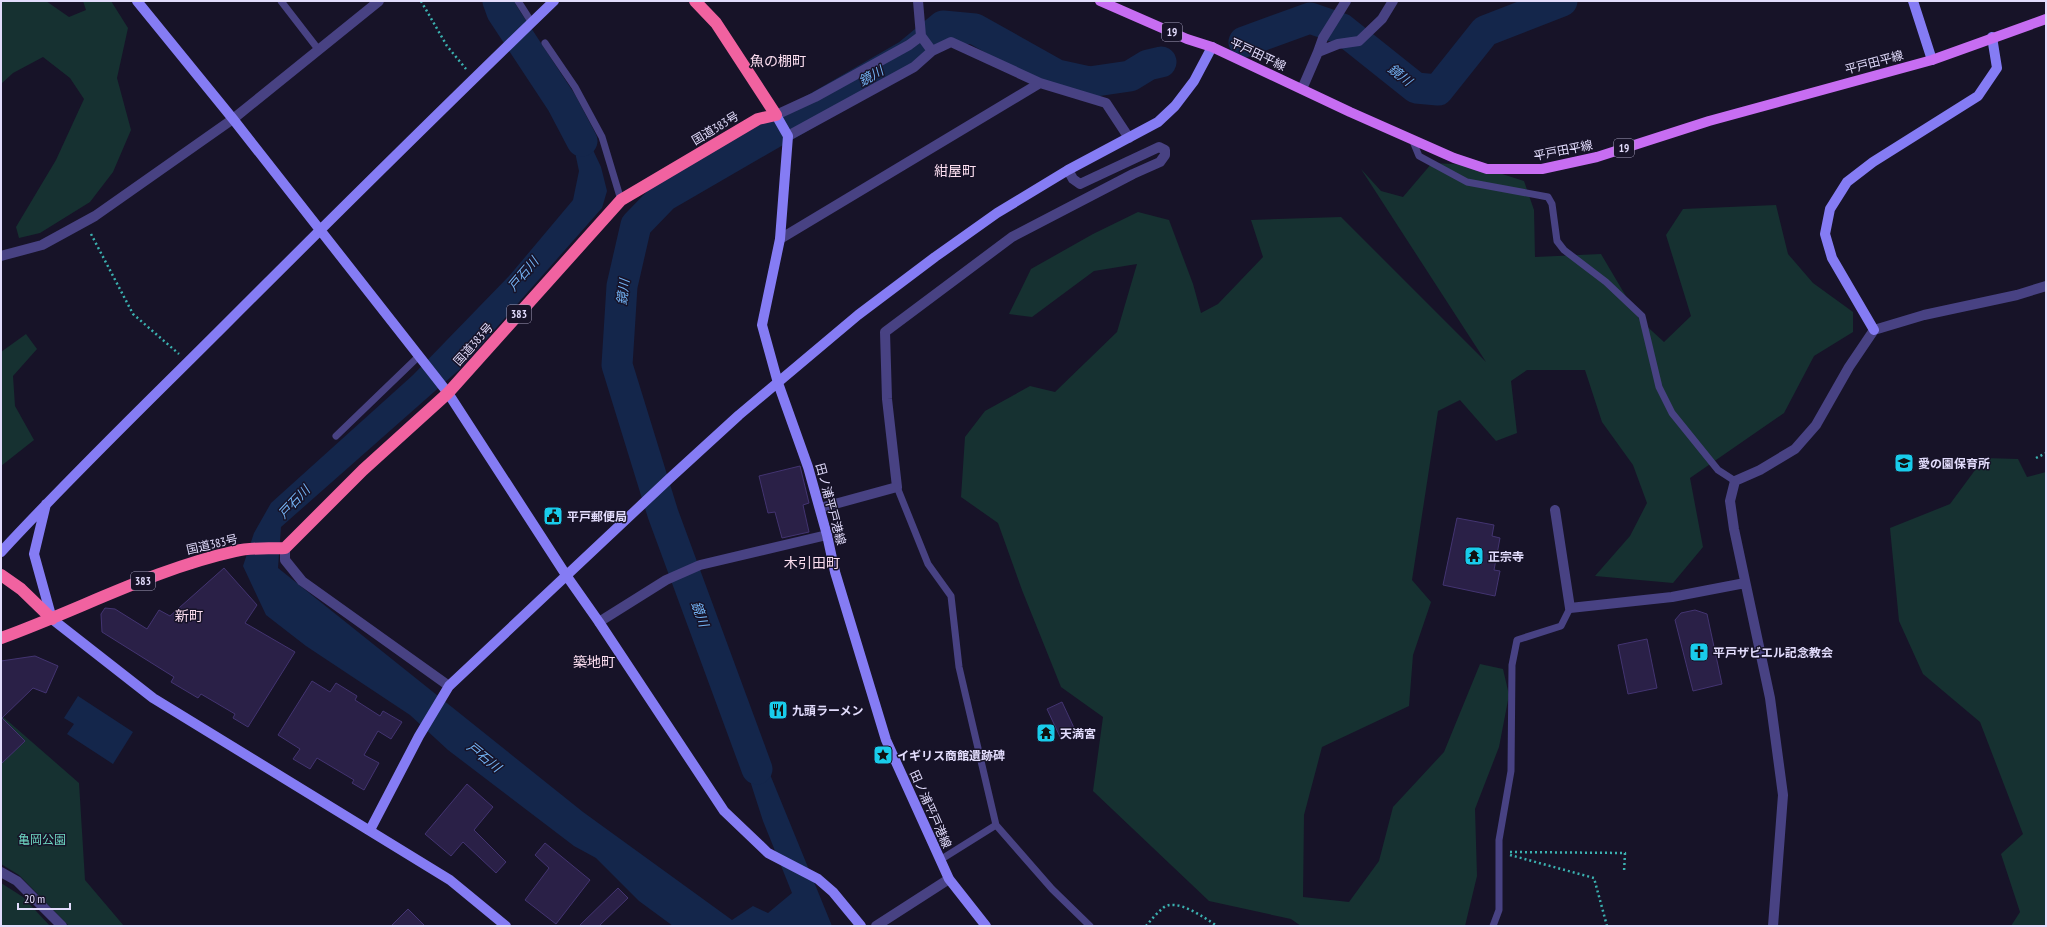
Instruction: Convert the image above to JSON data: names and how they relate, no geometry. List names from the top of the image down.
{
  "streets": {
    "highway": ["国道383号", "383"],
    "main road": ["19", "平戸田平線"],
    "street": ["田ノ浦平戸港線"]
  },
  "districts": [
    "魚の棚町",
    "紺屋町",
    "木引田町",
    "新町",
    "築地町"
  ],
  "water": ["鏡川", "戸石川"],
  "parks": ["亀岡公園"],
  "places": {
    "school or university": ["愛の園保育所"],
    "public building": ["平戸郵便局"],
    "temple": ["正宗寺", "天満宮"],
    "church": ["平戸ザビエル記念教会"],
    "restaurant": ["九頭ラーメン"],
    "place": ["イギリス商館遺跡碑"]
  },
  "scale_bar": "20 m"
}
